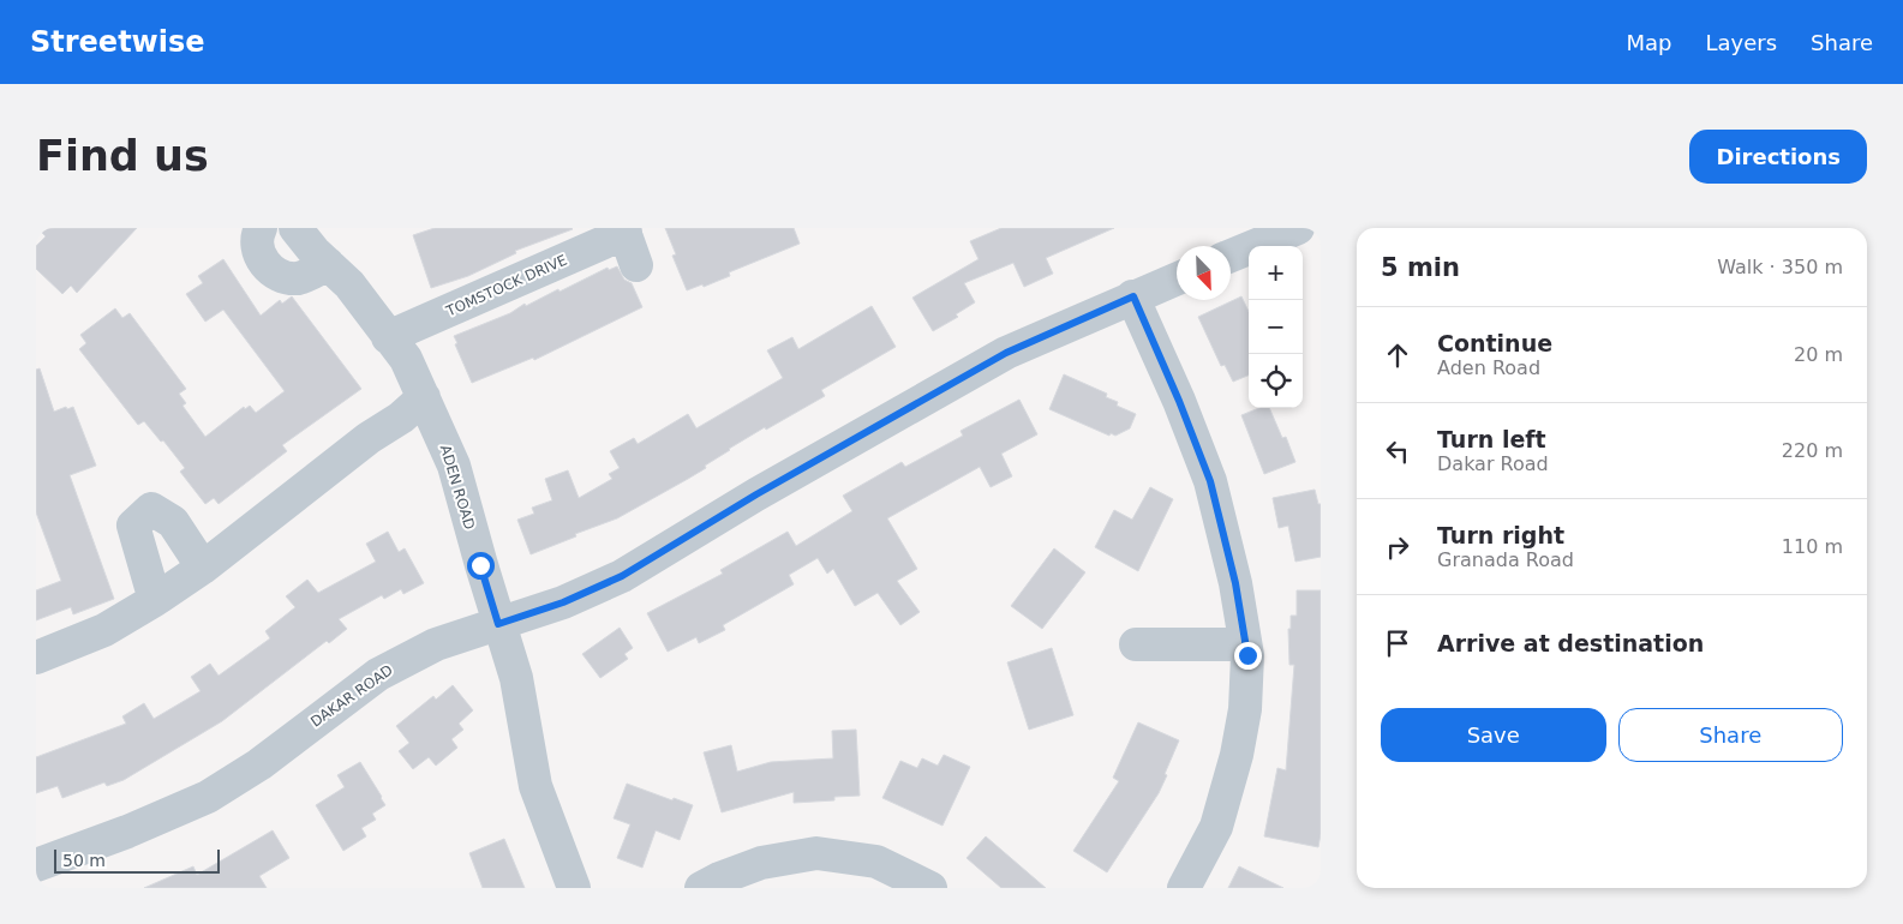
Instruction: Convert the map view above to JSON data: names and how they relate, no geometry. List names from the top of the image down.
{
  "streets": {
    "street": ["TOMSTOCK DRIVE", "ADEN ROAD", "DAKAR ROAD"]
  },
  "crossings": [
    ["TOMSTOCK DRIVE", "ADEN ROAD"],
    ["ADEN ROAD", "DAKAR ROAD"]
  ],
  "scale_bar": "50 m",
  "north": "bottom right",
  "page": {
    "header": "Streetwise",
    "nav": ["Map", "Layers", "Share"],
    "buttons": [
      "Directions",
      ["Save", "Share"]
    ],
    "title": "Find us",
    "heading": ["5 min", "Walk · 350 m"],
    "map_buttons": ["+", "−"],
    "list": [
      ["Continue", "Aden Road", "20 m"],
      ["Turn left", "Dakar Road", "220 m"],
      ["Turn right", "Granada Road", "110 m"],
      "Arrive at destination"
    ],
    "scale": "50 m"
  }
}
